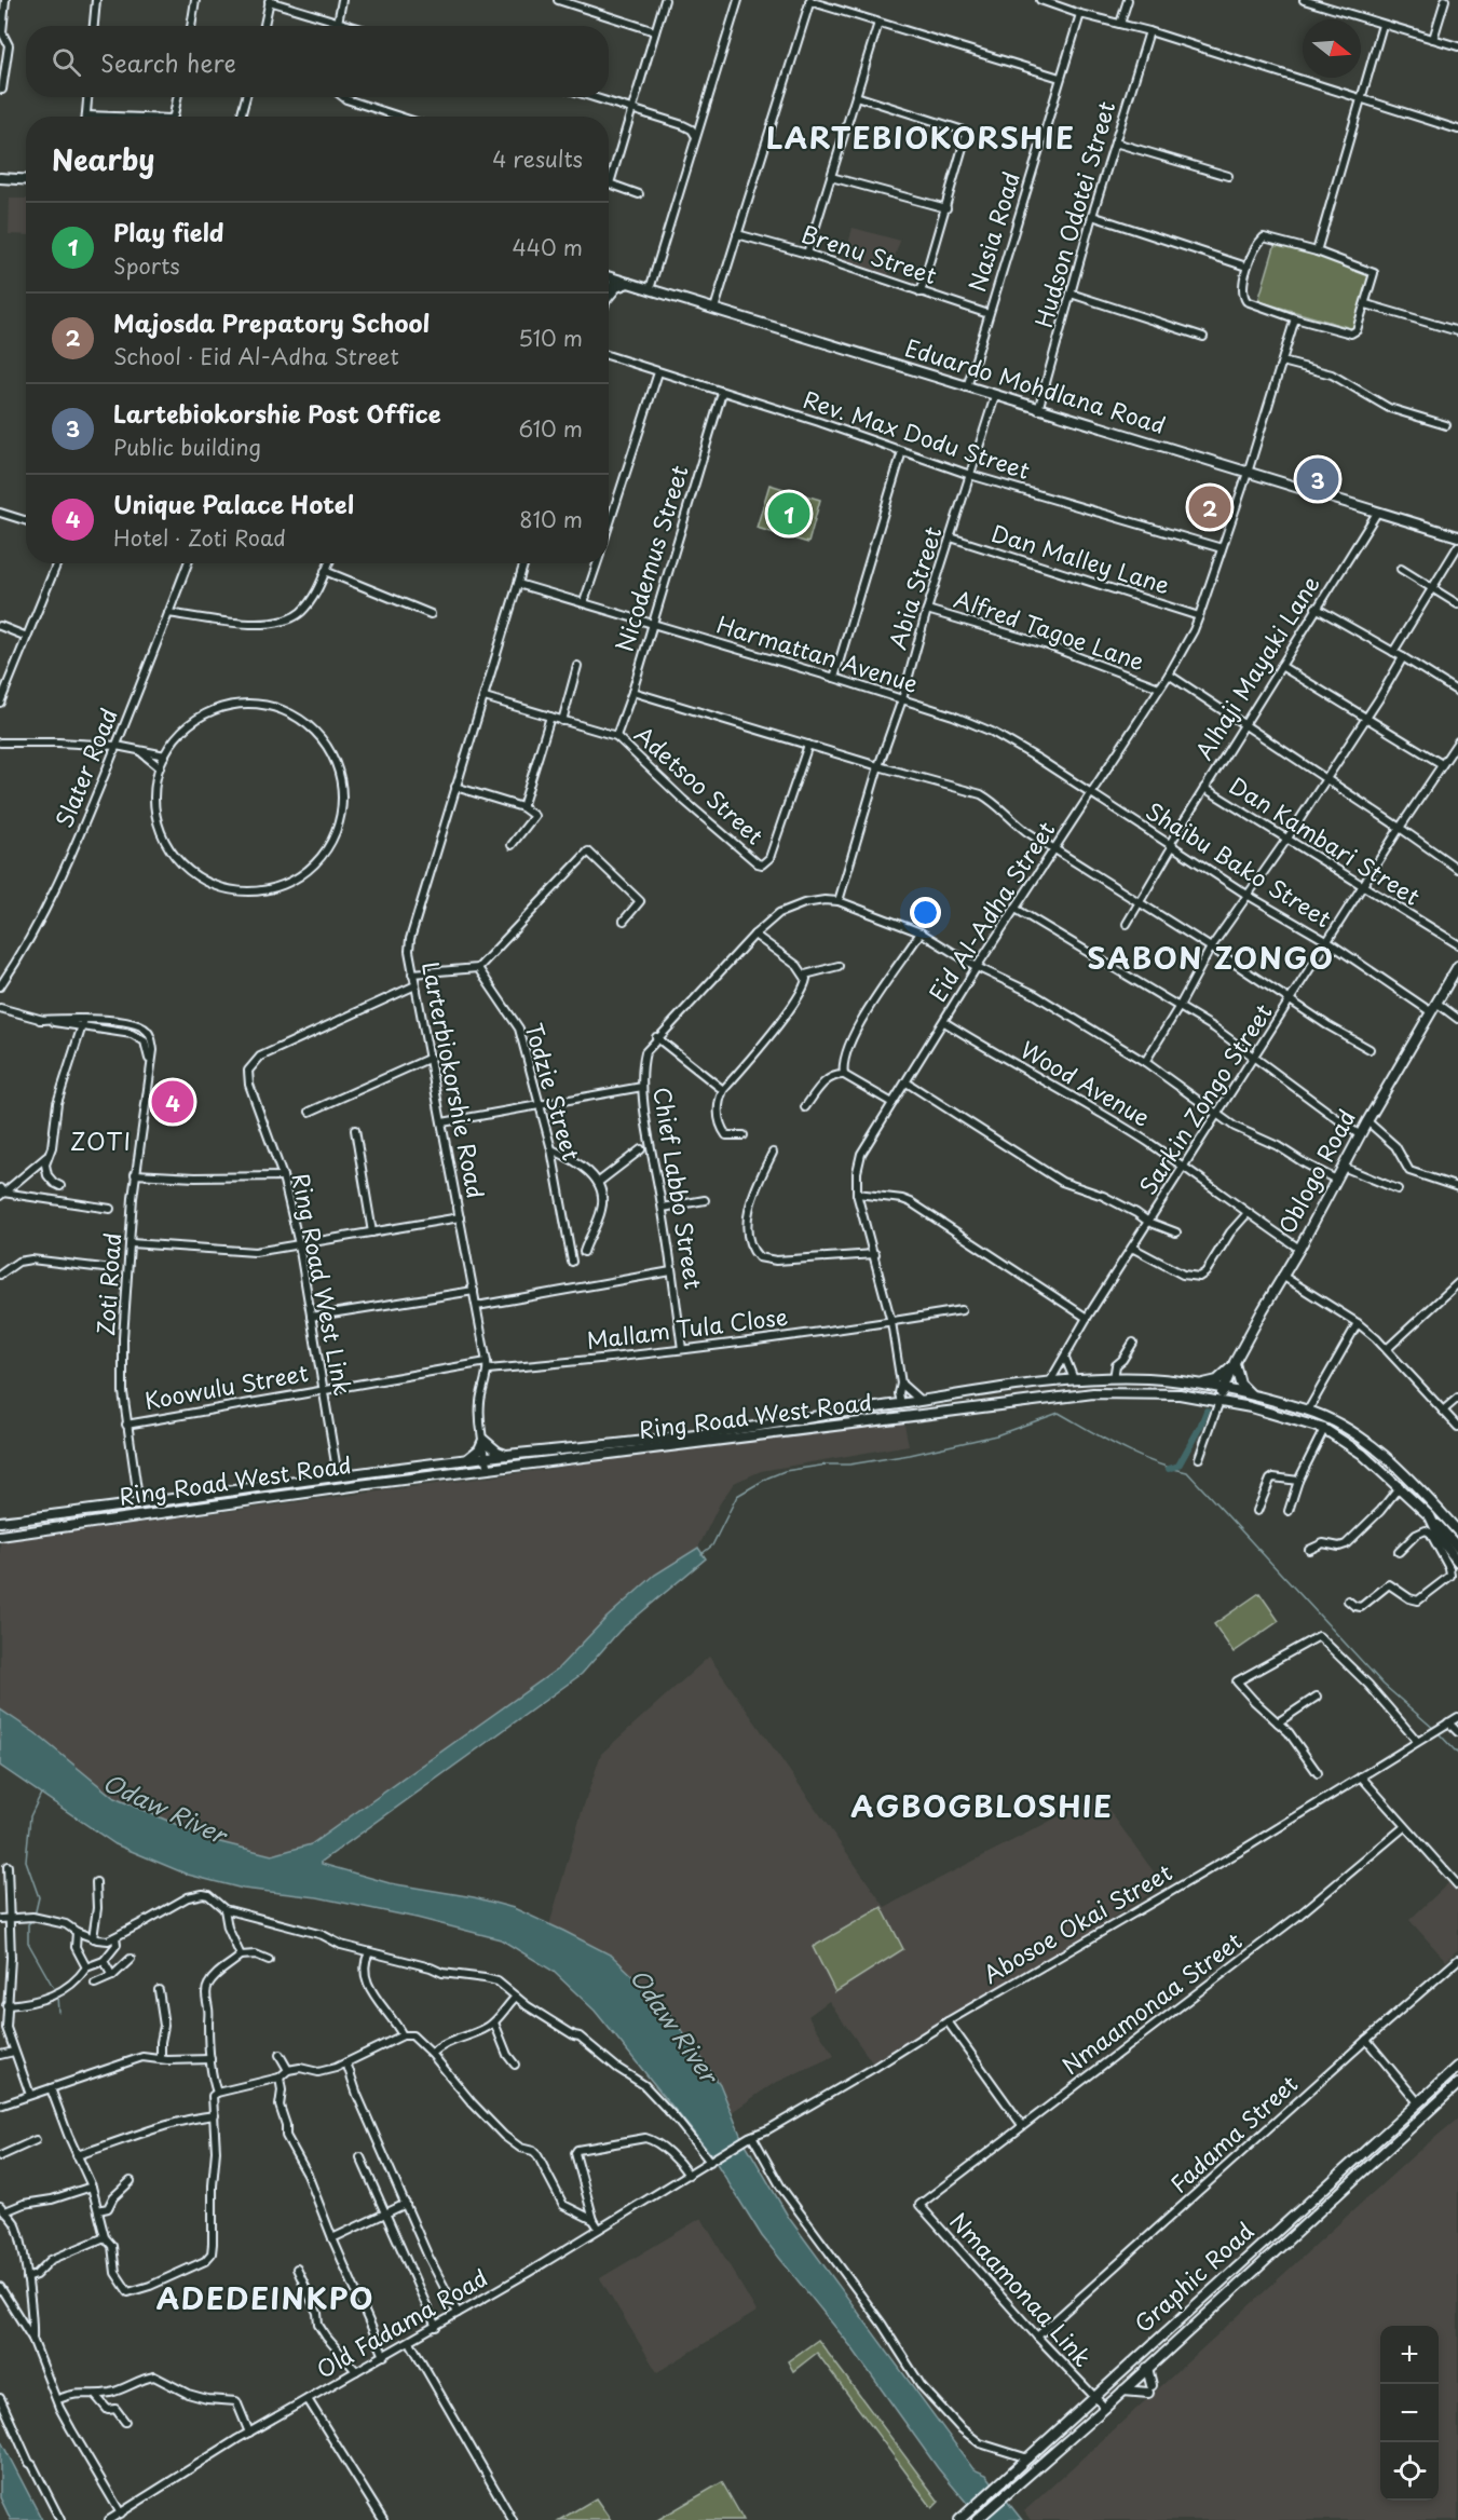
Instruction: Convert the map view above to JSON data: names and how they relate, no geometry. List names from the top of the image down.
{
  "streets": {
    "main road": [
      "Eduardo Mohdlana Road",
      "Oblogo Road",
      "Ring Road West Road",
      "Graphic Road"
    ],
    "street": [
      "Hudson Odotei Street",
      "Nasia Road",
      "Brenu Street",
      "Rev. Max Dodu Street",
      "Nicodemus Street",
      "Dan Malley Lane",
      "Abia Street",
      "Alfred Tagoe Lane",
      "Harmattan Avenue",
      "Alhaji Mayaki Lane",
      "Slater Road",
      "Adetsoo Street",
      "Dan Kambari Street",
      "Shaibu Bako Street",
      "Eid Al-Adha Street",
      "Larterbiokorshie Road",
      "Wood Avenue",
      "Todzie Street",
      "Sarkin Zongo Street",
      "Chief Labbo Street",
      "Zoti Road",
      "Ring Road West Link",
      "Mallam Tula Close",
      "Koowulu Street",
      "Abosoe Okai Street",
      "Nmaamonaa Street",
      "Fadama Street",
      "Nmaamonaa Link",
      "Old Fadama Road"
    ]
  },
  "crossings": [
    ["Hudson Odotei Street", "Eduardo Mohdlana Road"],
    ["Nasia Road", "Brenu Street"],
    ["Nasia Road", "Eduardo Mohdlana Road"],
    ["Eduardo Mohdlana Road", "Abia Street"],
    ["Eduardo Mohdlana Road", "Alhaji Mayaki Lane"],
    ["Eduardo Mohdlana Road", "Eid Al-Adha Street"],
    ["Rev. Max Dodu Street", "Nicodemus Street"],
    ["Rev. Max Dodu Street", "Abia Street"],
    ["Rev. Max Dodu Street", "Eid Al-Adha Street"],
    ["Nicodemus Street", "Harmattan Avenue"],
    ["Nicodemus Street", "Adetsoo Street"],
    ["Dan Malley Lane", "Abia Street"],
    ["Dan Malley Lane", "Eid Al-Adha Street"],
    ["Abia Street", "Alfred Tagoe Lane"],
    ["Abia Street", "Harmattan Avenue"],
    ["Abia Street", "Chief Labbo Street"],
    ["Alfred Tagoe Lane", "Eid Al-Adha Street"],
    ["Harmattan Avenue", "Shaibu Bako Street"],
    ["Harmattan Avenue", "Eid Al-Adha Street"],
    ["Harmattan Avenue", "Larterbiokorshie Road"],
    ["Alhaji Mayaki Lane", "Dan Kambari Street"],
    ["Alhaji Mayaki Lane", "Shaibu Bako Street"],
    ["Adetsoo Street", "Larterbiokorshie Road"],
    ["Dan Kambari Street", "Sarkin Zongo Street"],
    ["Shaibu Bako Street", "Eid Al-Adha Street"],
    ["Shaibu Bako Street", "Sarkin Zongo Street"],
    ["Shaibu Bako Street", "Oblogo Road"],
    ["Eid Al-Adha Street", "Wood Avenue"],
    ["Eid Al-Adha Street", "Chief Labbo Street"],
    ["Eid Al-Adha Street", "Mallam Tula Close"],
    ["Eid Al-Adha Street", "Ring Road West Road"],
    ["Larterbiokorshie Road", "Ring Road West Link"],
    ["Larterbiokorshie Road", "Mallam Tula Close"],
    ["Larterbiokorshie Road", "Koowulu Street"],
    ["Larterbiokorshie Road", "Ring Road West Road"],
    ["Wood Avenue", "Sarkin Zongo Street"],
    ["Wood Avenue", "Oblogo Road"],
    ["Sarkin Zongo Street", "Chief Labbo Street"],
    ["Sarkin Zongo Street", "Ring Road West Road"],
    ["Oblogo Road", "Chief Labbo Street"],
    ["Oblogo Road", "Ring Road West Road"],
    ["Chief Labbo Street", "Mallam Tula Close"],
    ["Zoti Road", "Koowulu Street"],
    ["Zoti Road", "Ring Road West Road"],
    ["Ring Road West Link", "Koowulu Street"],
    ["Ring Road West Link", "Ring Road West Road"],
    ["Mallam Tula Close", "Koowulu Street"],
    ["Abosoe Okai Street", "Old Fadama Road"],
    ["Nmaamonaa Street", "Nmaamonaa Link"],
    ["Fadama Street", "Nmaamonaa Link"],
    ["Graphic Road", "Nmaamonaa Link"]
  ],
  "districts": [
    "LARTEBIOKORSHIE",
    "SABON ZONGO",
    "ZOTI",
    "AGBOGBLOSHIE",
    "ADEDEINKPO"
  ],
  "water": ["Odaw River"],
  "north": "right",
  "page": {
    "search": "Search here",
    "heading": ["Nearby", "4 results"],
    "list": [
      {
        "mark": "1",
        "name": "Play field",
        "note": "Sports",
        "value": "440 m"
      },
      {
        "mark": "2",
        "name": "Majosda Prepatory School",
        "note": "School · Eid Al-Adha Street",
        "value": "510 m"
      },
      {
        "mark": "3",
        "name": "Lartebiokorshie Post Office",
        "note": "Public building",
        "value": "610 m"
      },
      {
        "mark": "4",
        "name": "Unique Palace Hotel",
        "note": "Hotel · Zoti Road",
        "value": "810 m"
      }
    ],
    "pins": [
      "3",
      "2",
      "1",
      "4"
    ],
    "map_buttons": ["+", "−"]
  }
}
